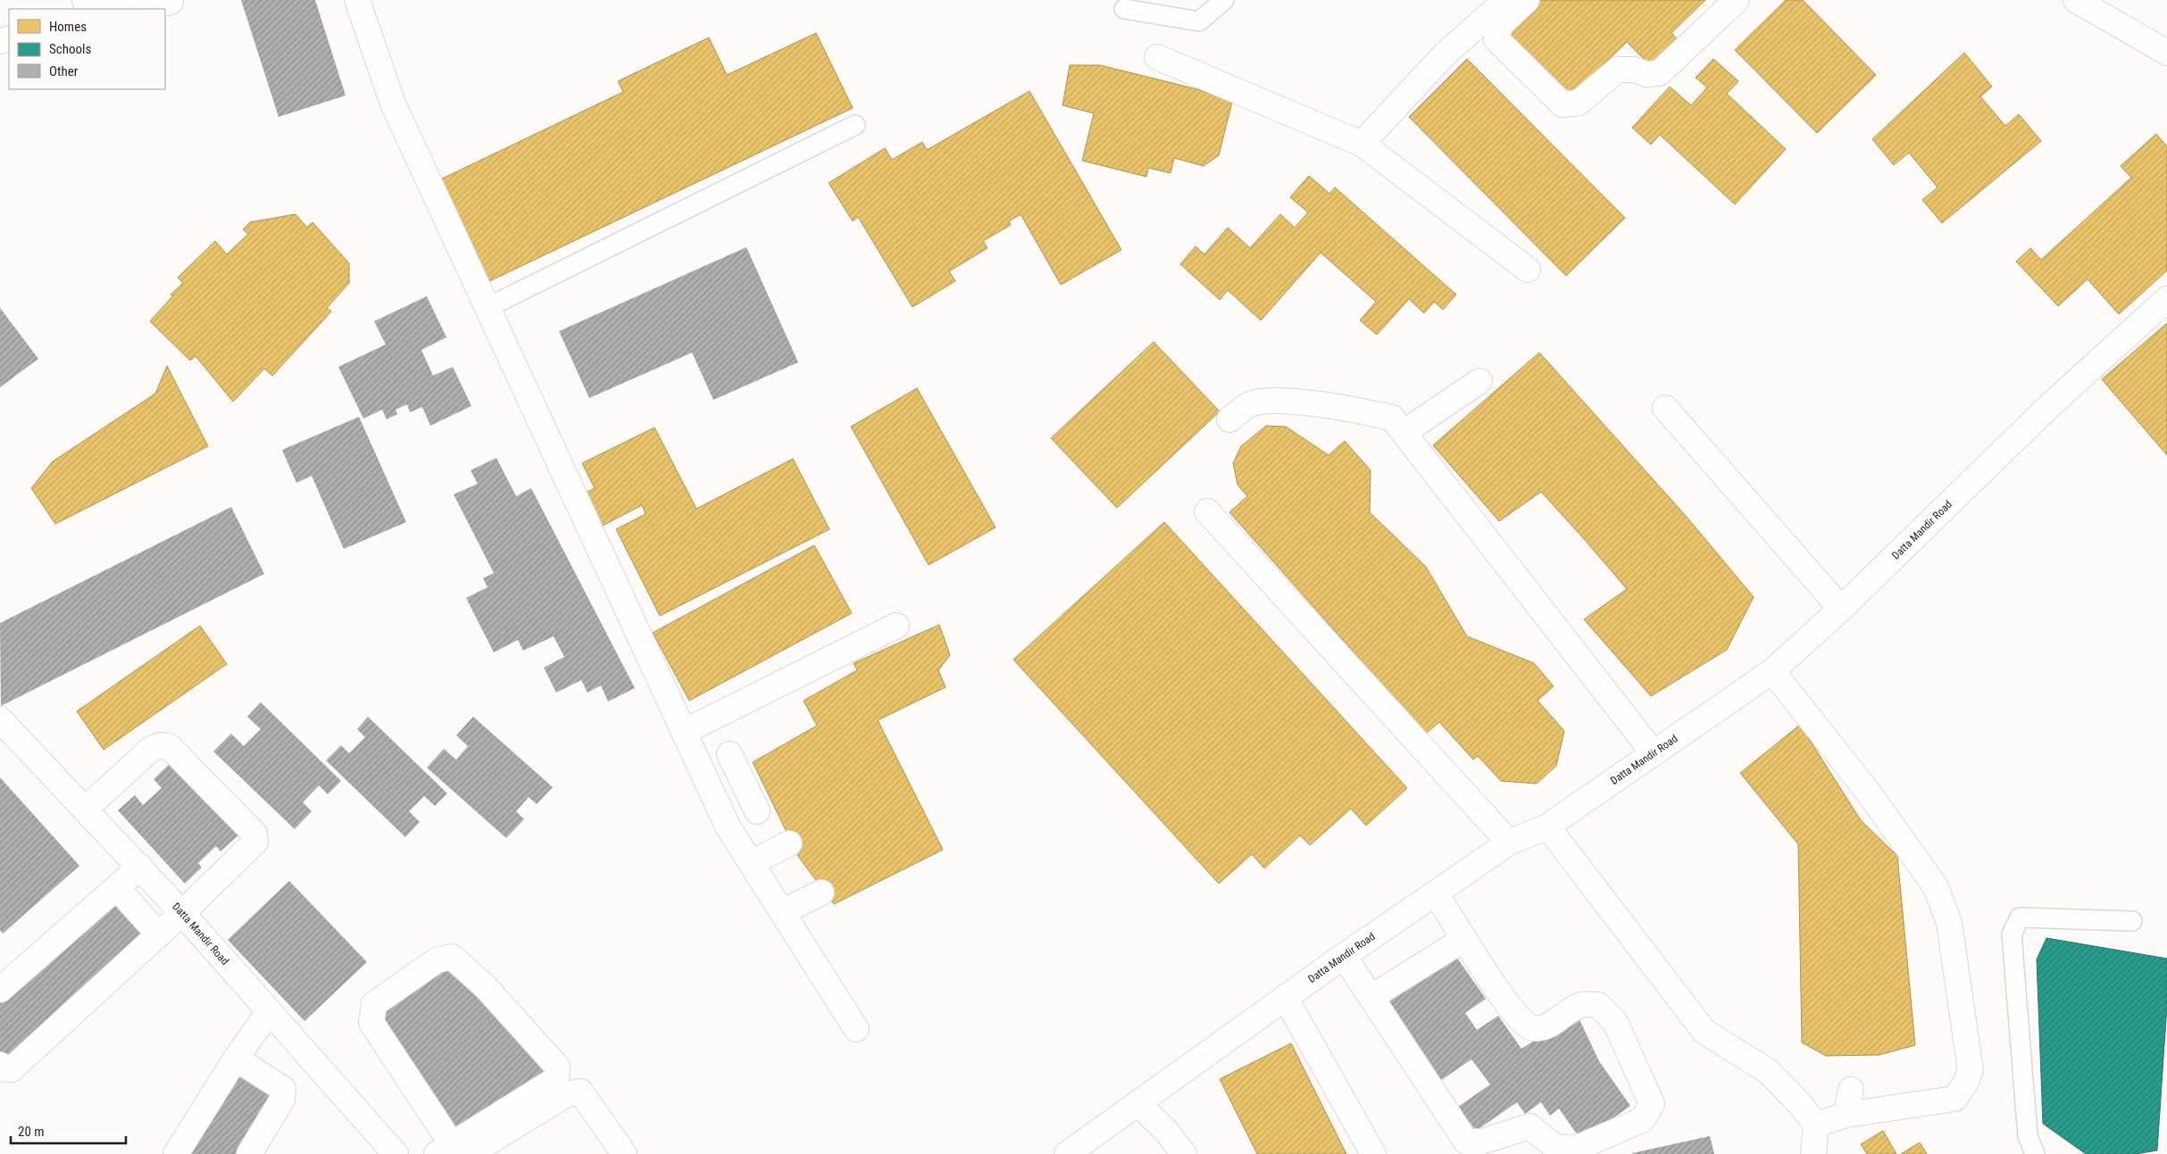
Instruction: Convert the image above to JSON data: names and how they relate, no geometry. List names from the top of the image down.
{
  "streets": {
    "street": ["Datta Mandir Road"]
  },
  "legend": ["Homes", "Schools", "Other"],
  "scale_bar": "20 m"
}
